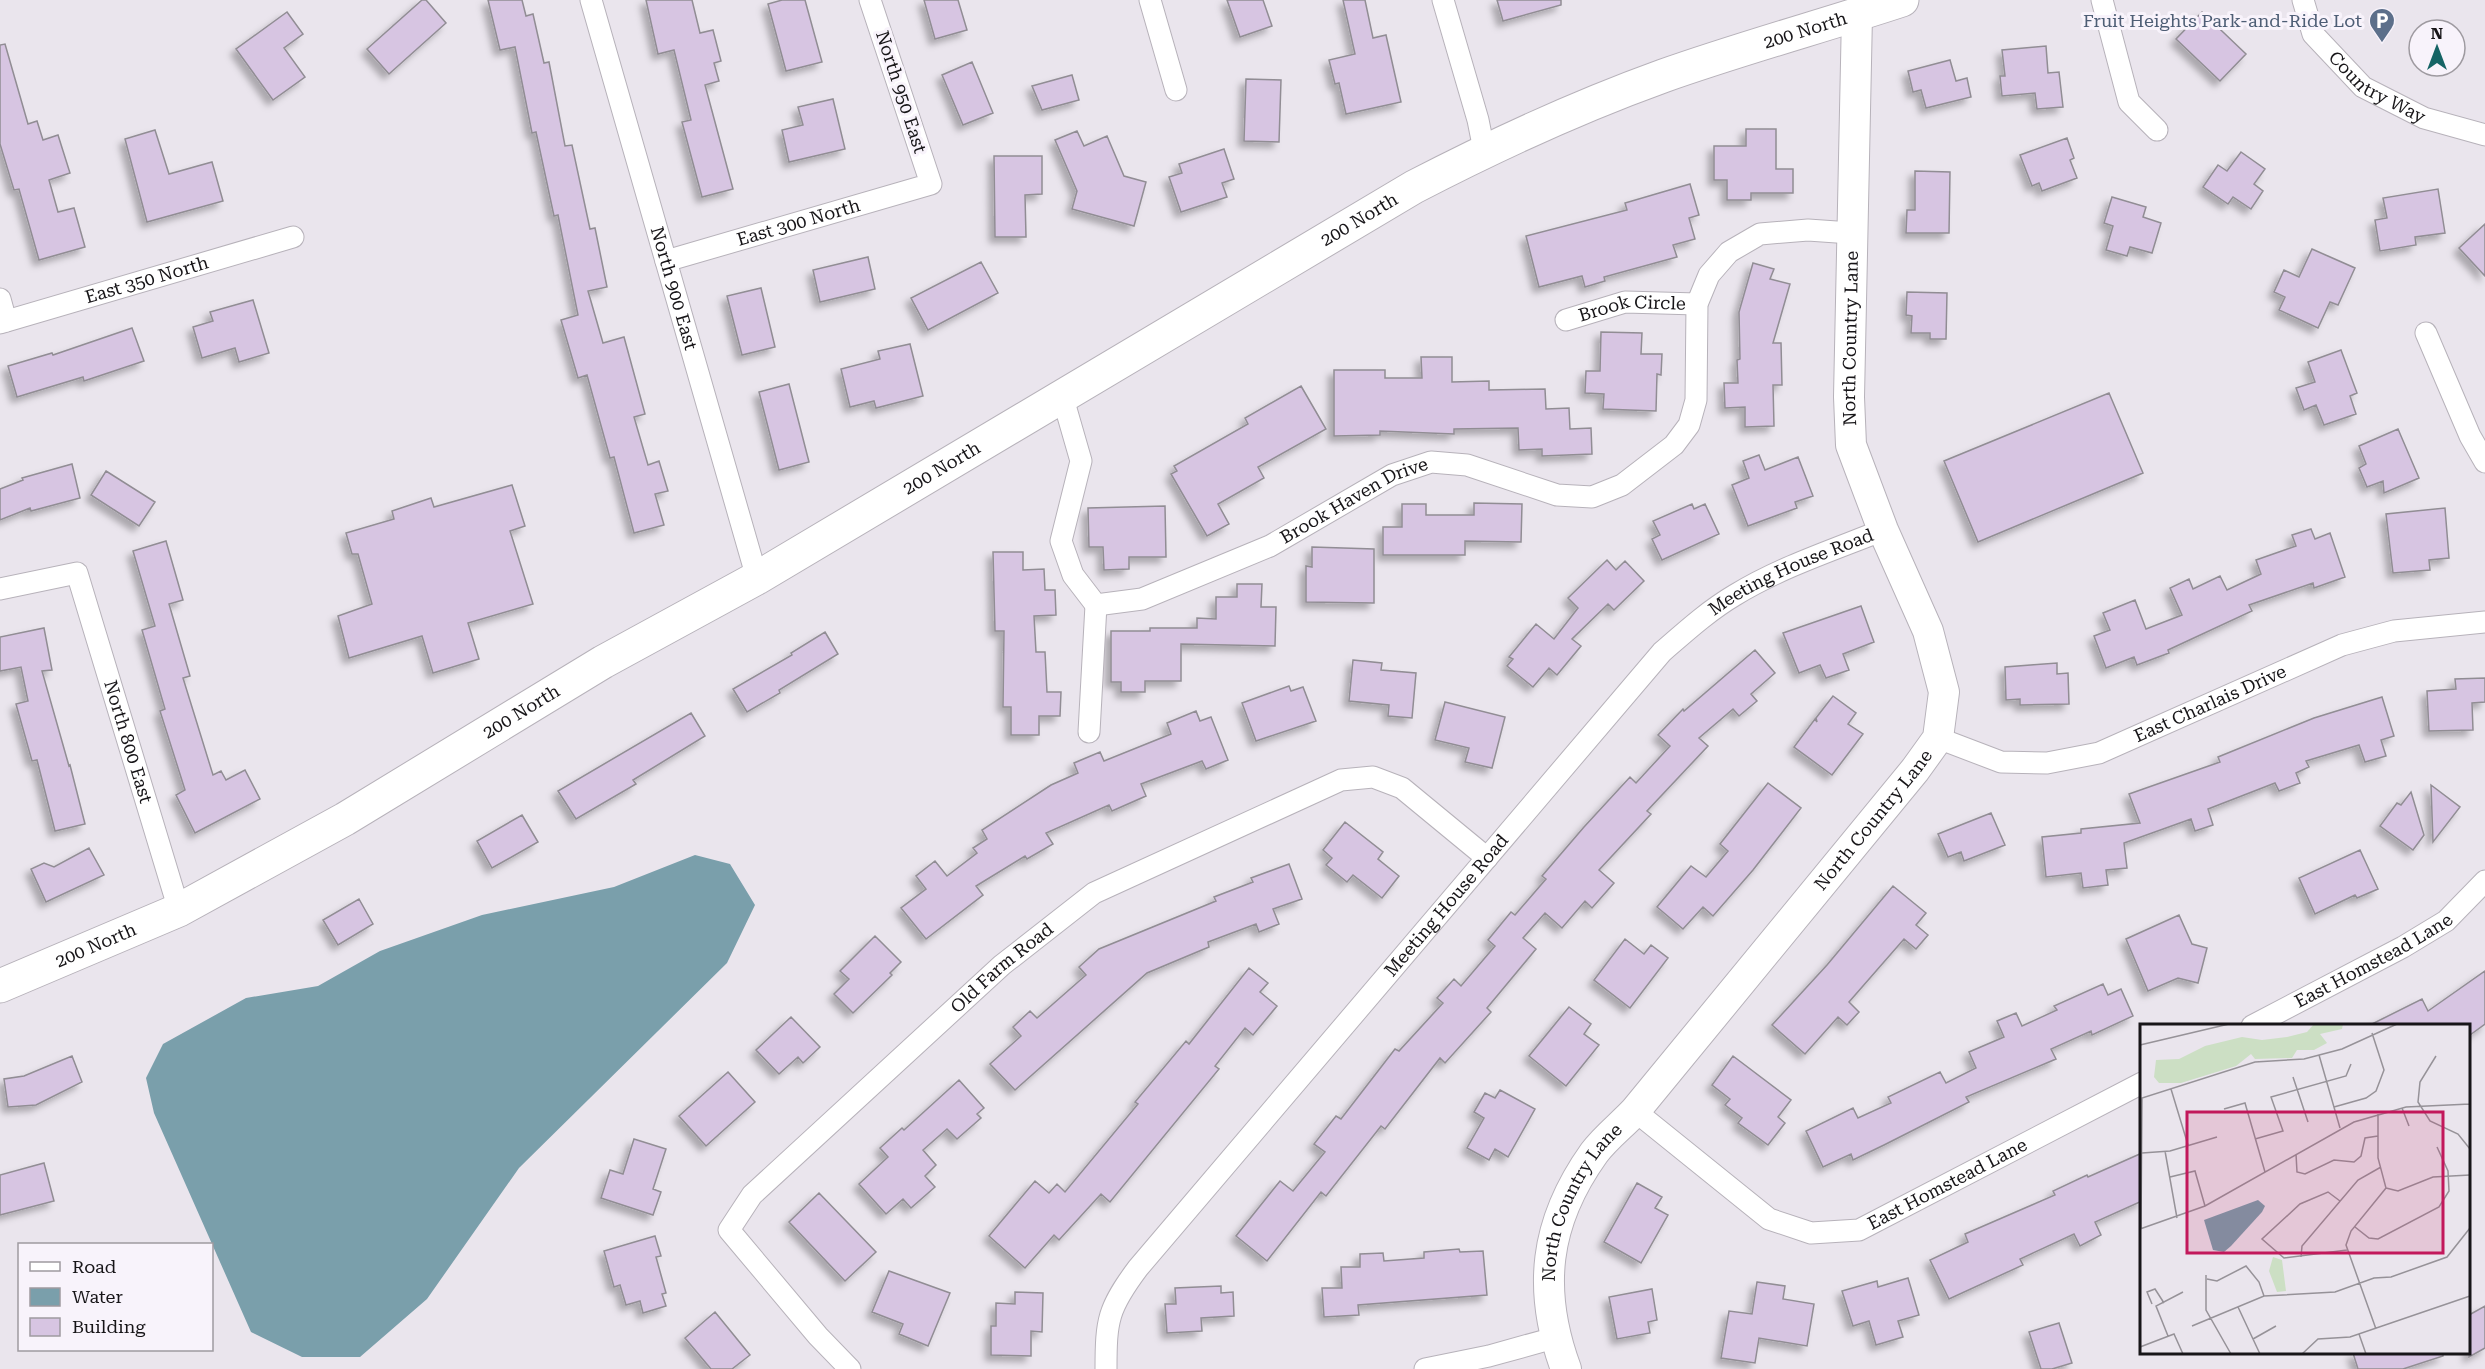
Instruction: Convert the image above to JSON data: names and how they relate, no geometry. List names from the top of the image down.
{
  "streets": {
    "main road": ["200 North"],
    "street": [
      "Country Way",
      "North 950 East",
      "East 300 North",
      "East 350 North",
      "North 900 East",
      "Brook Circle",
      "North Country Lane",
      "Brook Haven Drive",
      "Meeting House Road",
      "East Charlais Drive",
      "North 800 East",
      "East Homstead Lane",
      "Old Farm Road"
    ]
  },
  "crossings": [
    ["200 North", "North 900 East"],
    ["200 North", "North Country Lane"],
    ["200 North", "North 800 East"],
    ["North 950 East", "East 300 North"],
    ["East 300 North", "North 900 East"],
    ["Brook Circle", "Brook Haven Drive"],
    ["North Country Lane", "Brook Haven Drive"],
    ["North Country Lane", "Meeting House Road"],
    ["North Country Lane", "East Charlais Drive"],
    ["North Country Lane", "East Homstead Lane"],
    ["Meeting House Road", "Old Farm Road"]
  ],
  "places": {
    "parking": ["Fruit Heights Park-and-Ride Lot"]
  },
  "legend": ["Road", "Water", "Building"],
  "north": "top"
}
